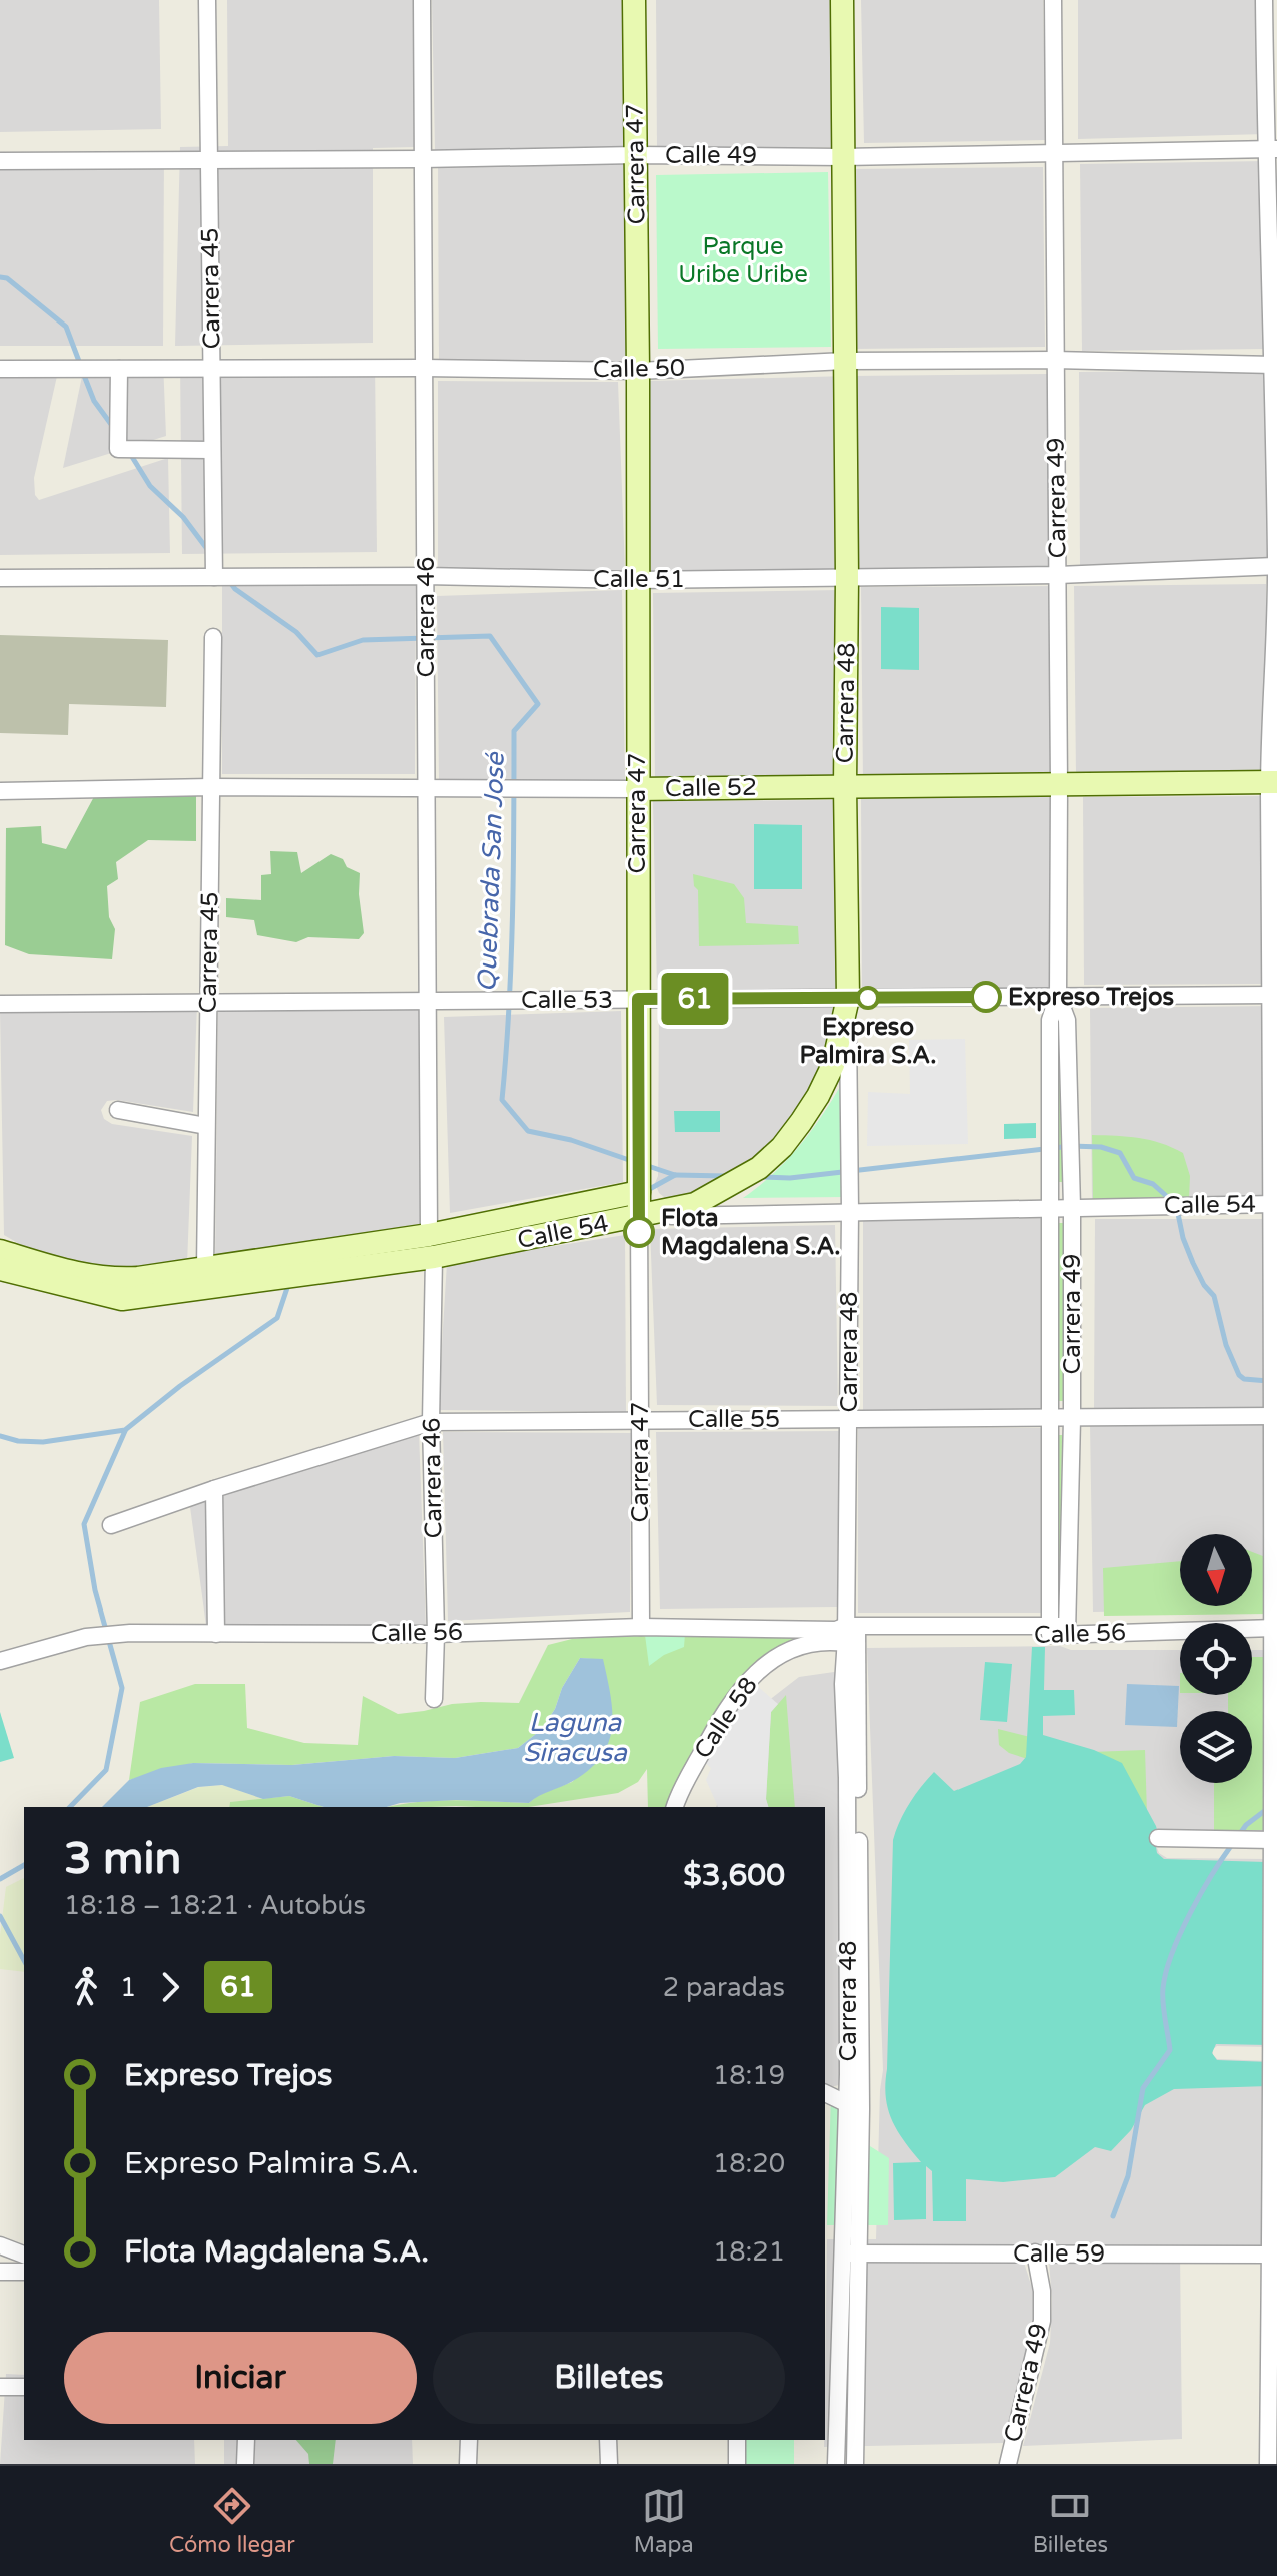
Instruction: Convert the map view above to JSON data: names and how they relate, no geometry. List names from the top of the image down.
{
  "streets": {
    "main road": [
      "Carrera 47",
      "Carrera 48",
      "Calle 52",
      "Calle 54"
    ],
    "street": [
      "Calle 49",
      "Carrera 45",
      "Calle 50",
      "Carrera 49",
      "Calle 51",
      "Carrera 46",
      "Calle 53",
      "Calle 55",
      "Calle 56",
      "Calle 58",
      "Calle 59"
    ]
  },
  "crossings": [
    ["Calle 49", "Carrera 47"],
    ["Calle 49", "Carrera 45"],
    ["Calle 49", "Carrera 49"],
    ["Calle 49", "Carrera 46"],
    ["Calle 49", "Carrera 48"],
    ["Carrera 47", "Calle 50"],
    ["Carrera 47", "Calle 51"],
    ["Carrera 47", "Calle 52"],
    ["Carrera 47", "Calle 53"],
    ["Carrera 47", "Calle 54"],
    ["Carrera 47", "Calle 55"],
    ["Carrera 47", "Calle 56"],
    ["Carrera 45", "Calle 50"],
    ["Carrera 45", "Calle 51"],
    ["Carrera 45", "Calle 52"],
    ["Carrera 45", "Calle 53"],
    ["Carrera 45", "Calle 54"],
    ["Calle 50", "Carrera 49"],
    ["Calle 50", "Carrera 46"],
    ["Calle 50", "Carrera 48"],
    ["Carrera 49", "Calle 51"],
    ["Carrera 49", "Calle 52"],
    ["Carrera 49", "Calle 53"],
    ["Carrera 49", "Calle 54"],
    ["Carrera 49", "Calle 55"],
    ["Carrera 49", "Calle 56"],
    ["Carrera 49", "Calle 59"],
    ["Calle 51", "Carrera 46"],
    ["Calle 51", "Carrera 48"],
    ["Carrera 46", "Calle 52"],
    ["Carrera 46", "Calle 53"],
    ["Carrera 46", "Calle 54"],
    ["Carrera 46", "Calle 55"],
    ["Carrera 46", "Calle 56"],
    ["Carrera 48", "Calle 52"],
    ["Carrera 48", "Calle 53"],
    ["Carrera 48", "Calle 54"],
    ["Carrera 48", "Calle 55"],
    ["Carrera 48", "Calle 56"],
    ["Carrera 48", "Calle 58"],
    ["Carrera 48", "Calle 59"],
    ["Calle 56", "Calle 58"]
  ],
  "water": ["Quebrada San José", "Laguna Siracusa"],
  "parks": ["Parque Uribe Uribe"],
  "places": ["Expreso Trejos", "Expreso Palmira S.A.", "Flota Magdalena S.A."],
  "lines": ["bus line 61"],
  "north": "bottom",
  "page": {
    "on_map": "61",
    "heading": ["3 min", "18:18 – 18:21 · Autobús", "$3,600"],
    "legs": ["1", "61", "2 paradas"],
    "list": [
      {
        "name": "Expreso Trejos",
        "value": "18:19"
      },
      {
        "name": "Expreso Palmira S.A.",
        "value": "18:20"
      },
      {
        "name": "Flota Magdalena S.A.",
        "value": "18:21"
      }
    ],
    "buttons": ["Iniciar", "Billetes"],
    "tabs": ["Cómo llegar", "Mapa", "Billetes"]
  }
}
